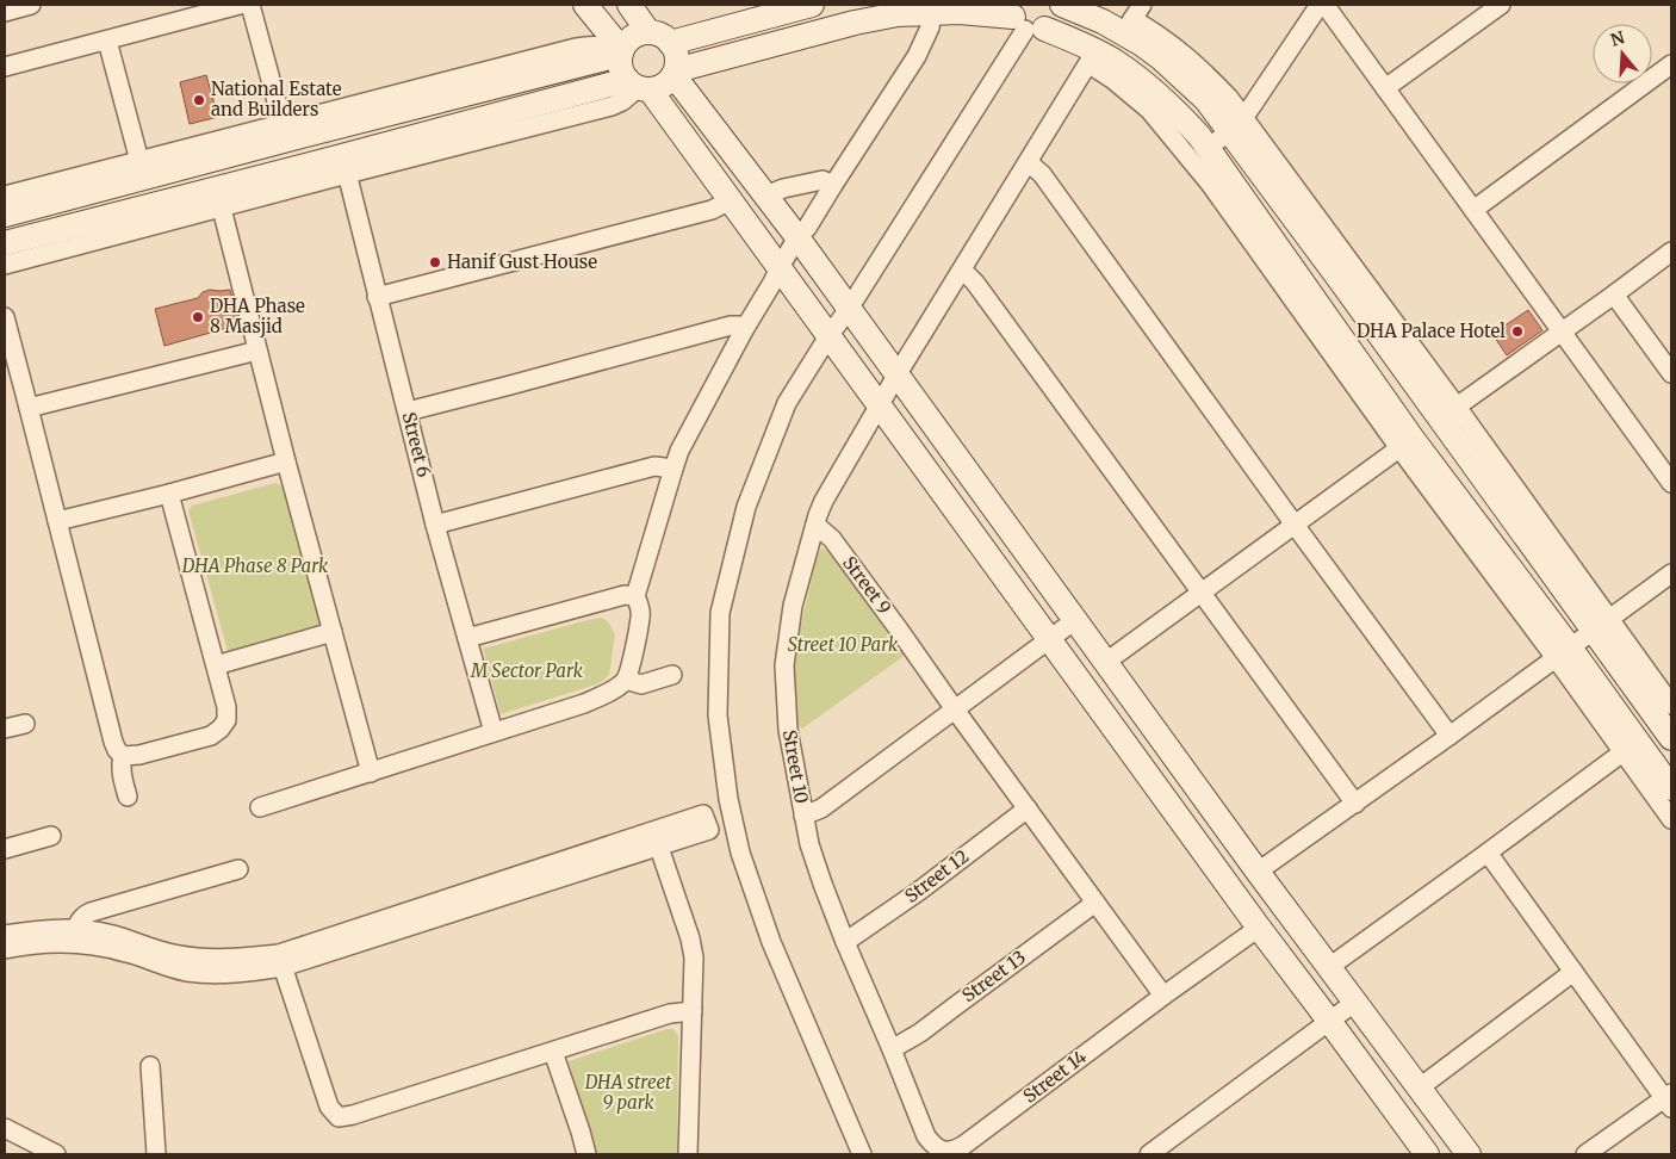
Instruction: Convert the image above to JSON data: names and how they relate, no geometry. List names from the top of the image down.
{
  "streets": {
    "street": [
      "Street 6",
      "Street 9",
      "Street 10",
      "Street 12",
      "Street 13",
      "Street 14"
    ]
  },
  "crossings": [
    ["Street 9", "Street 10"],
    ["Street 9", "Street 12"],
    ["Street 9", "Street 13"],
    ["Street 9", "Street 14"],
    ["Street 10", "Street 12"],
    ["Street 10", "Street 13"],
    ["Street 10", "Street 14"]
  ],
  "parks": [
    "DHA Phase 8 Park",
    "Street 10 Park",
    "M Sector Park",
    "DHA street 9 park"
  ],
  "places": [
    "National Estate and Builders",
    "Hanif Gust House",
    "DHA Phase 8 Masjid",
    "DHA Palace Hotel"
  ],
  "north": "top"
}
